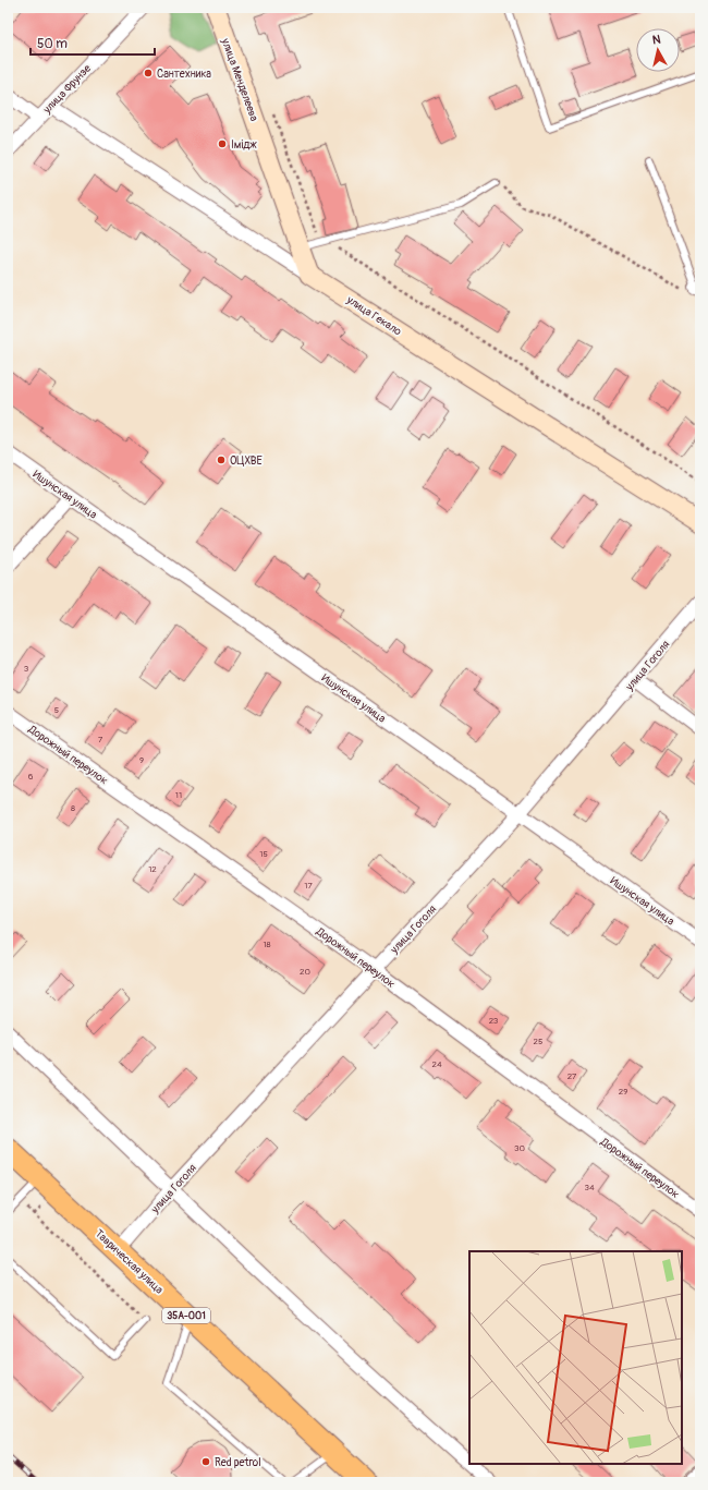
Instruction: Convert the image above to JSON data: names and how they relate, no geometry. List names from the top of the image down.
{
  "streets": {
    "highway": ["Таврическая улица", "35А-001"],
    "main road": ["улица Менделеева", "улица Гекало"],
    "street": [
      "улица Фрунзе",
      "Ишунская улица",
      "улица Гоголя",
      "Дорожный переулок"
    ]
  },
  "crossings": [
    ["улица Менделеева", "улица Гекало"],
    ["улица Фрунзе", "улица Гекало"],
    ["Ишунская улица", "улица Гоголя"],
    ["улица Гоголя", "Дорожный переулок"],
    ["улица Гоголя", "Таврическая улица"]
  ],
  "places": [
    "Сантехника",
    "Імідж",
    "ОЦХВЕ",
    "Red petrol"
  ],
  "house_numbers": [
    "3",
    "5",
    "7",
    "9",
    "6",
    "11",
    "8",
    "15",
    "12",
    "17",
    "18",
    "20",
    "23",
    "25",
    "24",
    "27",
    "29",
    "30",
    "34"
  ],
  "scale_bar": "50 m",
  "north": "top"
}
